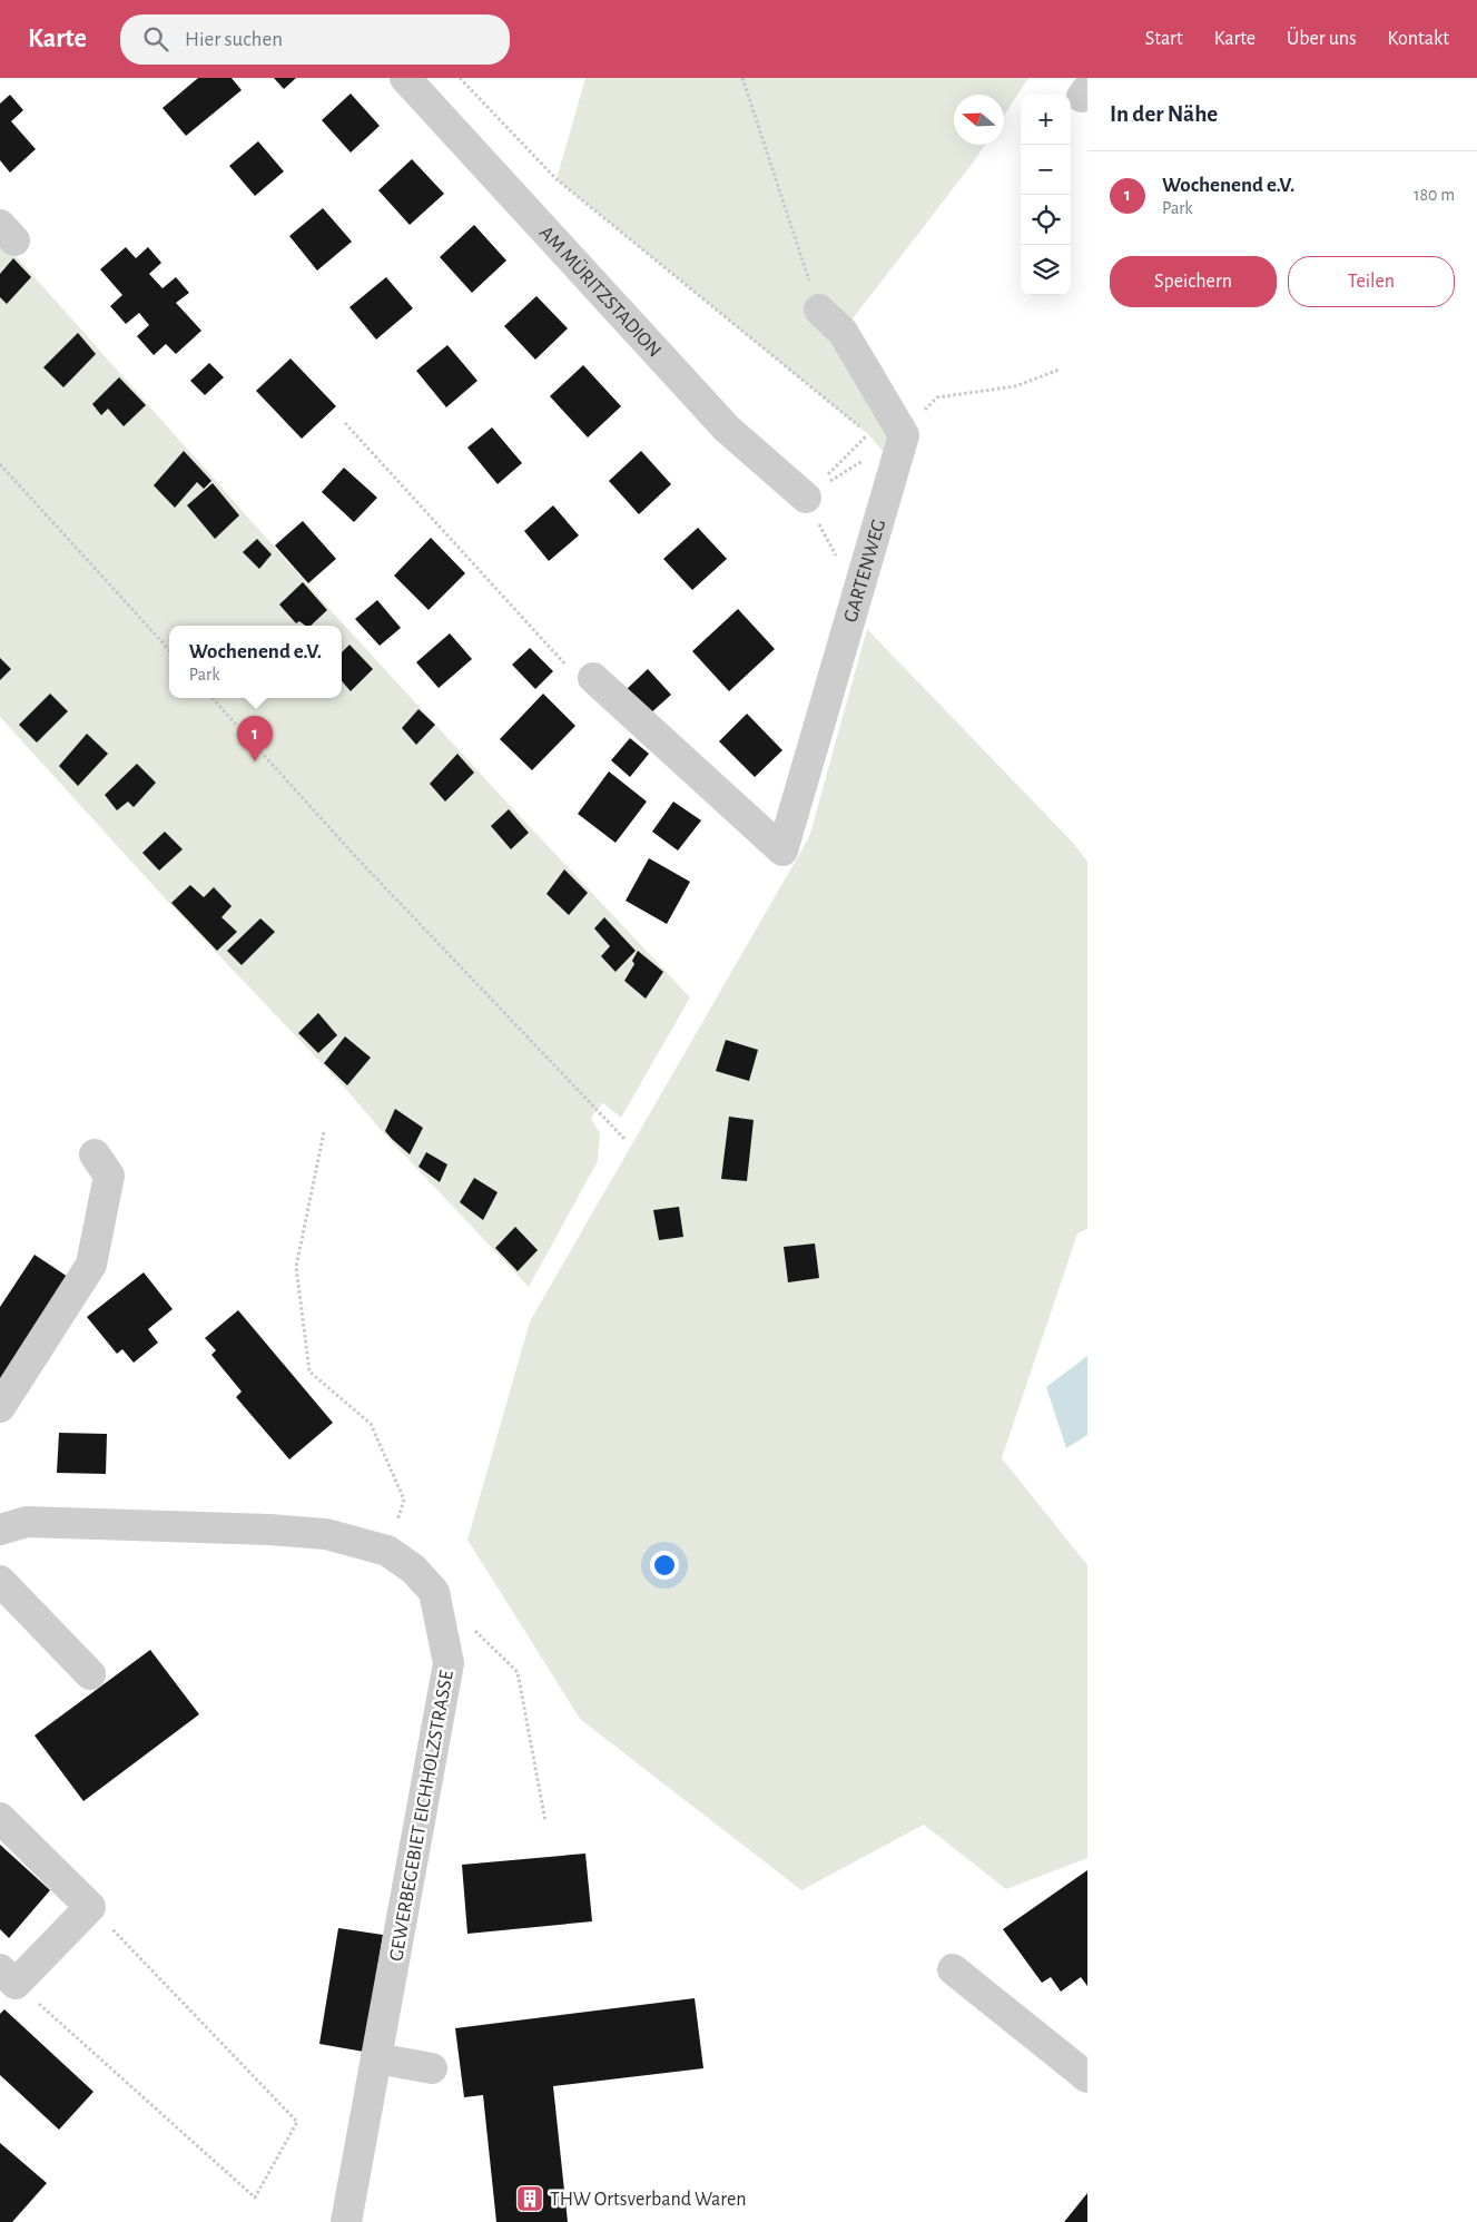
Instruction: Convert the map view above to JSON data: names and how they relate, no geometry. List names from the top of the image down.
{
  "streets": {
    "street": ["AM MÜRITZSTADION", "GARTENWEG", "GEWERBEGEBIET EICHHOLZSTRASSE"]
  },
  "places": {
    "building": ["THW Ortsverband Waren"]
  },
  "north": "left",
  "page": {
    "header": "Karte",
    "search": "Hier suchen",
    "nav": [
      "Start",
      "Karte",
      "Über uns",
      "Kontakt"
    ],
    "heading": "In der Nähe",
    "map_buttons": ["+", "−"],
    "list": [
      {
        "mark": "1",
        "name": "Wochenend e.V.",
        "note": "Park",
        "value": "180 m"
      }
    ],
    "buttons": ["Speichern", "Teilen"],
    "popup": ["Wochenend e.V.", "Park"],
    "pins": "1"
  }
}
